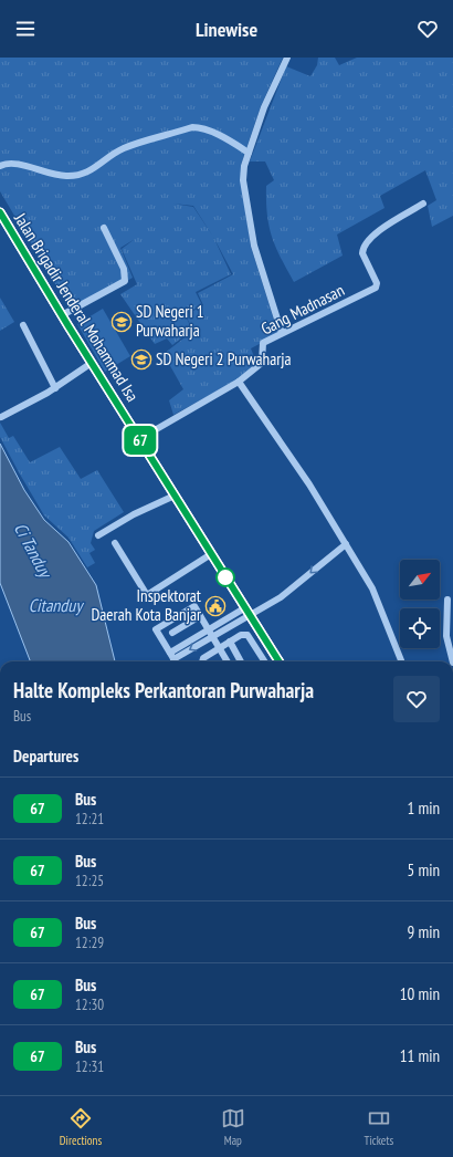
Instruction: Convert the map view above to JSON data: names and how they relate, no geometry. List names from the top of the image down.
{
  "streets": {
    "highway": ["Jalan Brigadir Jenderal Mohammad Isa"],
    "street": ["Gang Madnasan"]
  },
  "crossings": [
    ["Jalan Brigadir Jenderal Mohammad Isa", "Gang Madnasan"]
  ],
  "water": ["Ci Tanduy", "Citanduy"],
  "places": {
    "school or university": ["SD Negeri 1 Purwaharja", "SD Negeri 2 Purwaharja"],
    "public building": ["Inspektorat Daerah Kota Banjar"]
  },
  "lines": ["bus line 67"],
  "north": "top right",
  "page": {
    "header": "Linewise",
    "on_map": "67",
    "heading": [
      ["Halte Kompleks Perkantoran Purwaharja", "Bus"],
      "Departures"
    ],
    "list": [
      {
        "mark": "67",
        "name": "Bus",
        "note": "12:21",
        "value": "1 min"
      },
      {
        "mark": "67",
        "name": "Bus",
        "note": "12:25",
        "value": "5 min"
      },
      {
        "mark": "67",
        "name": "Bus",
        "note": "12:29",
        "value": "9 min"
      },
      {
        "mark": "67",
        "name": "Bus",
        "note": "12:30",
        "value": "10 min"
      },
      {
        "mark": "67",
        "name": "Bus",
        "note": "12:31",
        "value": "11 min"
      }
    ],
    "tabs": ["Directions", "Map", "Tickets"]
  }
}
